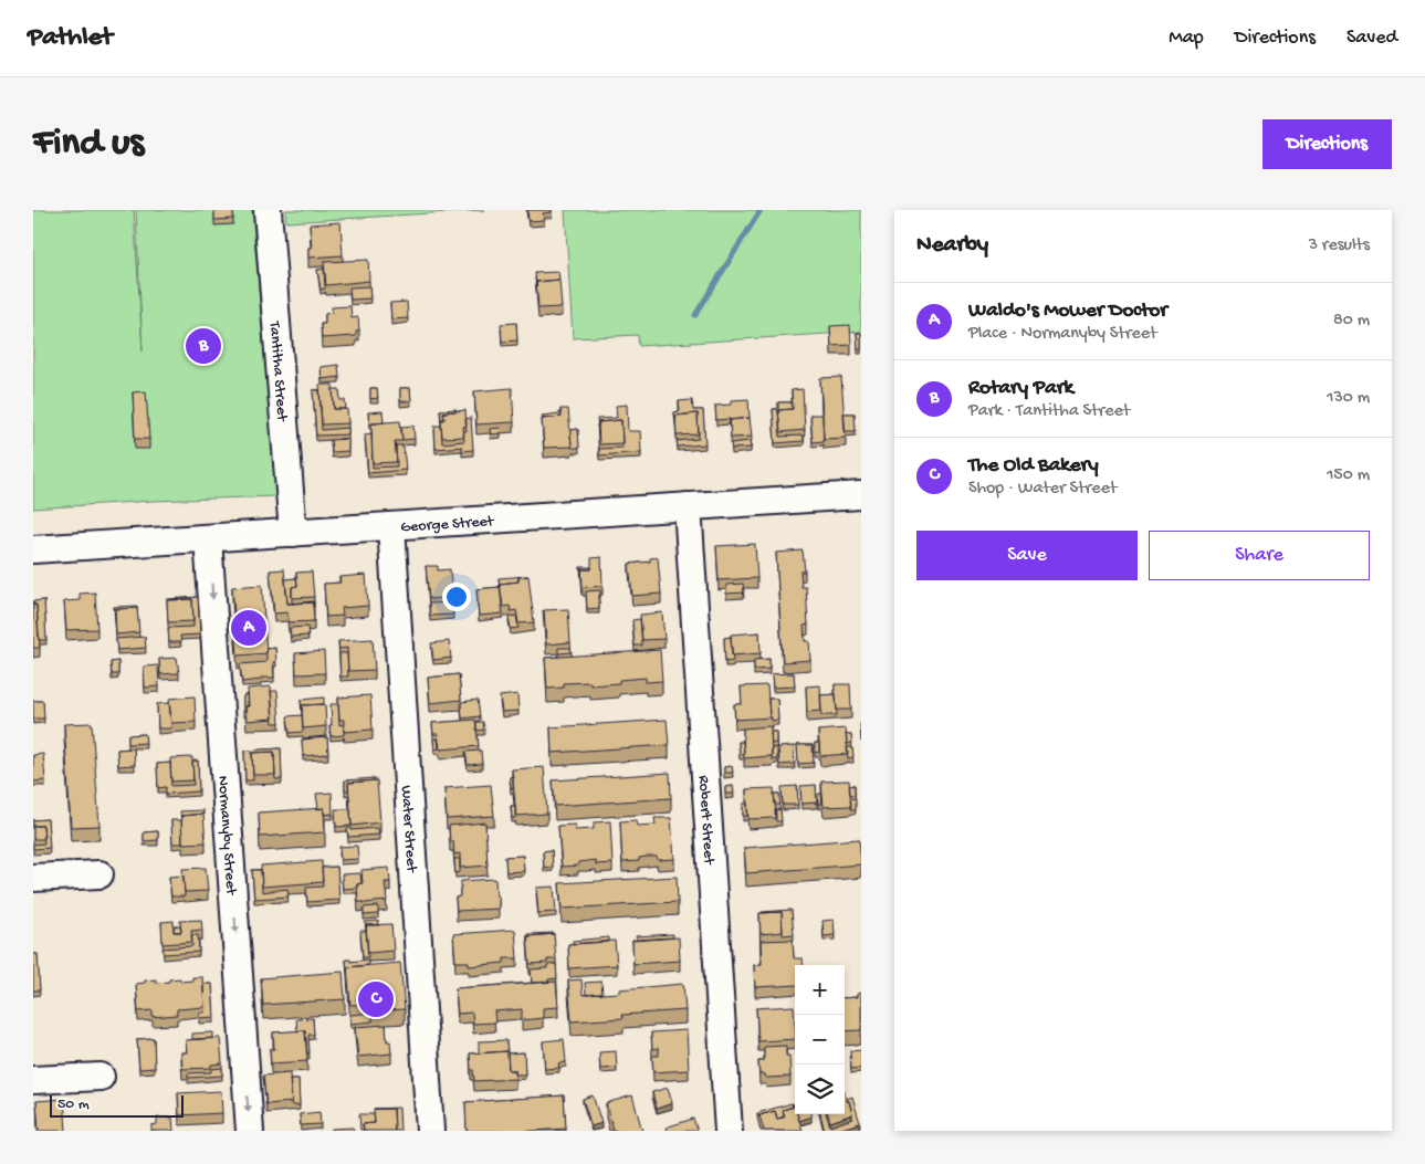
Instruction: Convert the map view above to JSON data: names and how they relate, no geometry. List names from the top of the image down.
{
  "streets": {
    "street": [
      "Tantitha Street",
      "George Street",
      "Robert Street",
      "Water Street",
      "Normanyby Street"
    ]
  },
  "crossings": [
    ["Tantitha Street", "George Street"],
    ["George Street", "Robert Street"],
    ["George Street", "Water Street"],
    ["George Street", "Normanyby Street"]
  ],
  "one_way": ["Normanyby Street"],
  "scale_bar": "50 m",
  "page": {
    "header": "Pathlet",
    "nav": ["Map", "Directions", "Saved"],
    "buttons": [
      "Directions",
      ["Save", "Share"]
    ],
    "title": "Find us",
    "heading": ["Nearby", "3 results"],
    "list": [
      {
        "mark": "A",
        "name": "Waldo's Mower Doctor",
        "note": "Place · Normanyby Street",
        "value": "80 m"
      },
      {
        "mark": "B",
        "name": "Rotary Park",
        "note": "Park · Tantitha Street",
        "value": "130 m"
      },
      {
        "mark": "C",
        "name": "The Old Bakery",
        "note": "Shop · Water Street",
        "value": "150 m"
      }
    ],
    "pins": ["B", "A", "C"],
    "map_buttons": ["+", "−"],
    "scale": "50 m"
  }
}
